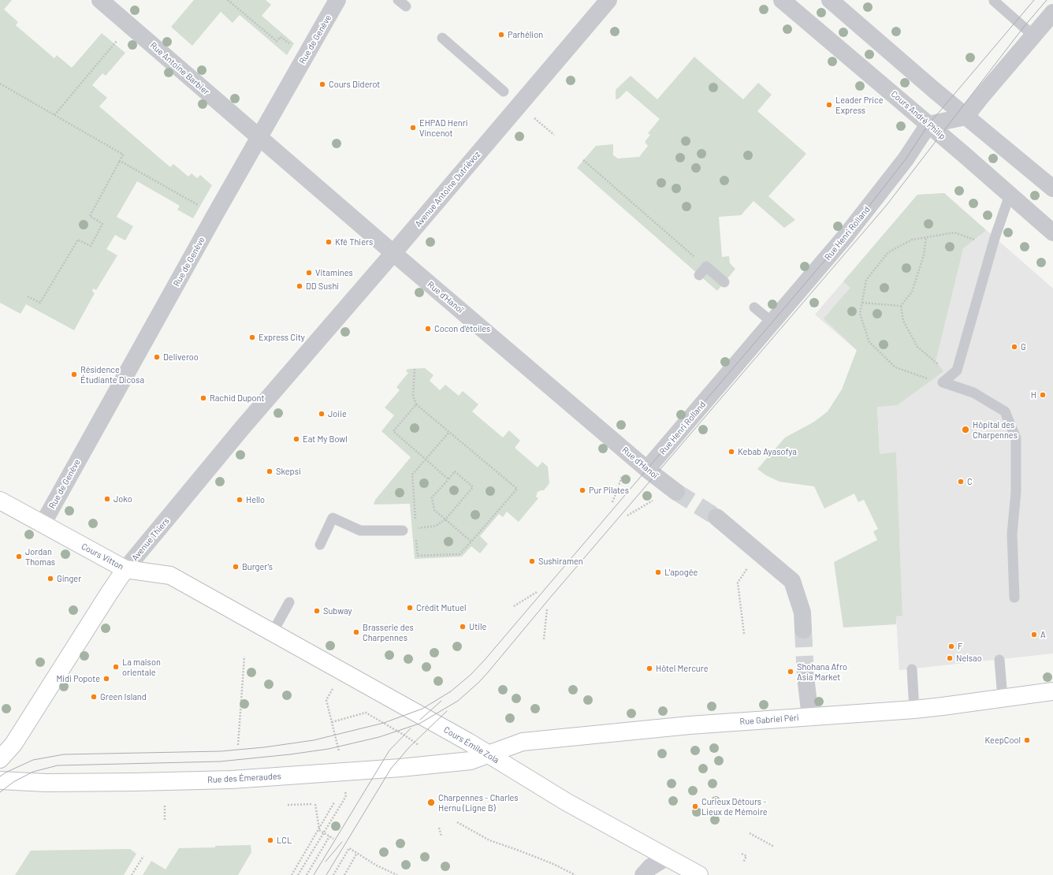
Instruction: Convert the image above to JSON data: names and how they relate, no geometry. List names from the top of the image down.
{
  "streets": {
    "main road": [
      "Avenue Thiers",
      "Cours Vitton",
      "Rue Gabriel Péri",
      "Cours Émile Zola",
      "Rue des Émeraudes"
    ],
    "street": [
      "Rue de Genève",
      "Rue Antoine Barbier",
      "Cours André Philip",
      "Avenue Antoine Dutriévoz",
      "Rue Henri Rolland",
      "Rue d'Hanoï"
    ]
  },
  "crossings": [
    ["Rue de Genève", "Rue Antoine Barbier"],
    ["Rue de Genève", "Rue d'Hanoï"],
    ["Rue de Genève", "Cours Vitton"],
    ["Rue Antoine Barbier", "Rue d'Hanoï"],
    ["Cours André Philip", "Rue Henri Rolland"],
    ["Avenue Antoine Dutriévoz", "Rue d'Hanoï"],
    ["Avenue Antoine Dutriévoz", "Avenue Thiers"],
    ["Rue Henri Rolland", "Rue d'Hanoï"],
    ["Avenue Thiers", "Cours Vitton"],
    ["Cours Vitton", "Cours Émile Zola"],
    ["Rue Gabriel Péri", "Cours Émile Zola"],
    ["Rue Gabriel Péri", "Rue des Émeraudes"],
    ["Cours Émile Zola", "Rue des Émeraudes"]
  ],
  "places": [
    "Parhélion",
    "Cours Diderot",
    "Leader Price Express",
    "EHPAD Henri Vincenot",
    "Kfé Thiers",
    "Vitamines",
    "DD Sushi",
    "Cocon d'étoiles",
    "Express City",
    "G",
    "Deliveroo",
    "Résidence Étudiante Dicosa",
    "H",
    "Rachid Dupont",
    "Joiie",
    "Hôpital des Charpennes",
    "Eat My Bowl",
    "Kebab Ayasofya",
    "Skepsi",
    "C",
    "Pur Pilates",
    "Joko",
    "Hello",
    "Jordan Thomas",
    "Sushiramen",
    "Burger's",
    "L'apogée",
    "Ginger",
    "Crédit Mutuel",
    "Subway",
    "Utile",
    "Brasserie des Charpennes",
    "A",
    "F",
    "Nelsao",
    "La maison orientale",
    "Hôtel Mercure",
    "Shohana Afro Asia Market",
    "Midi Popote",
    "Green Island",
    "KeepCool",
    "Charpennes - Charles Hernu (Ligne B)",
    "Curieux Détours - Lieux de Mémoire",
    "LCL"
  ]
}
